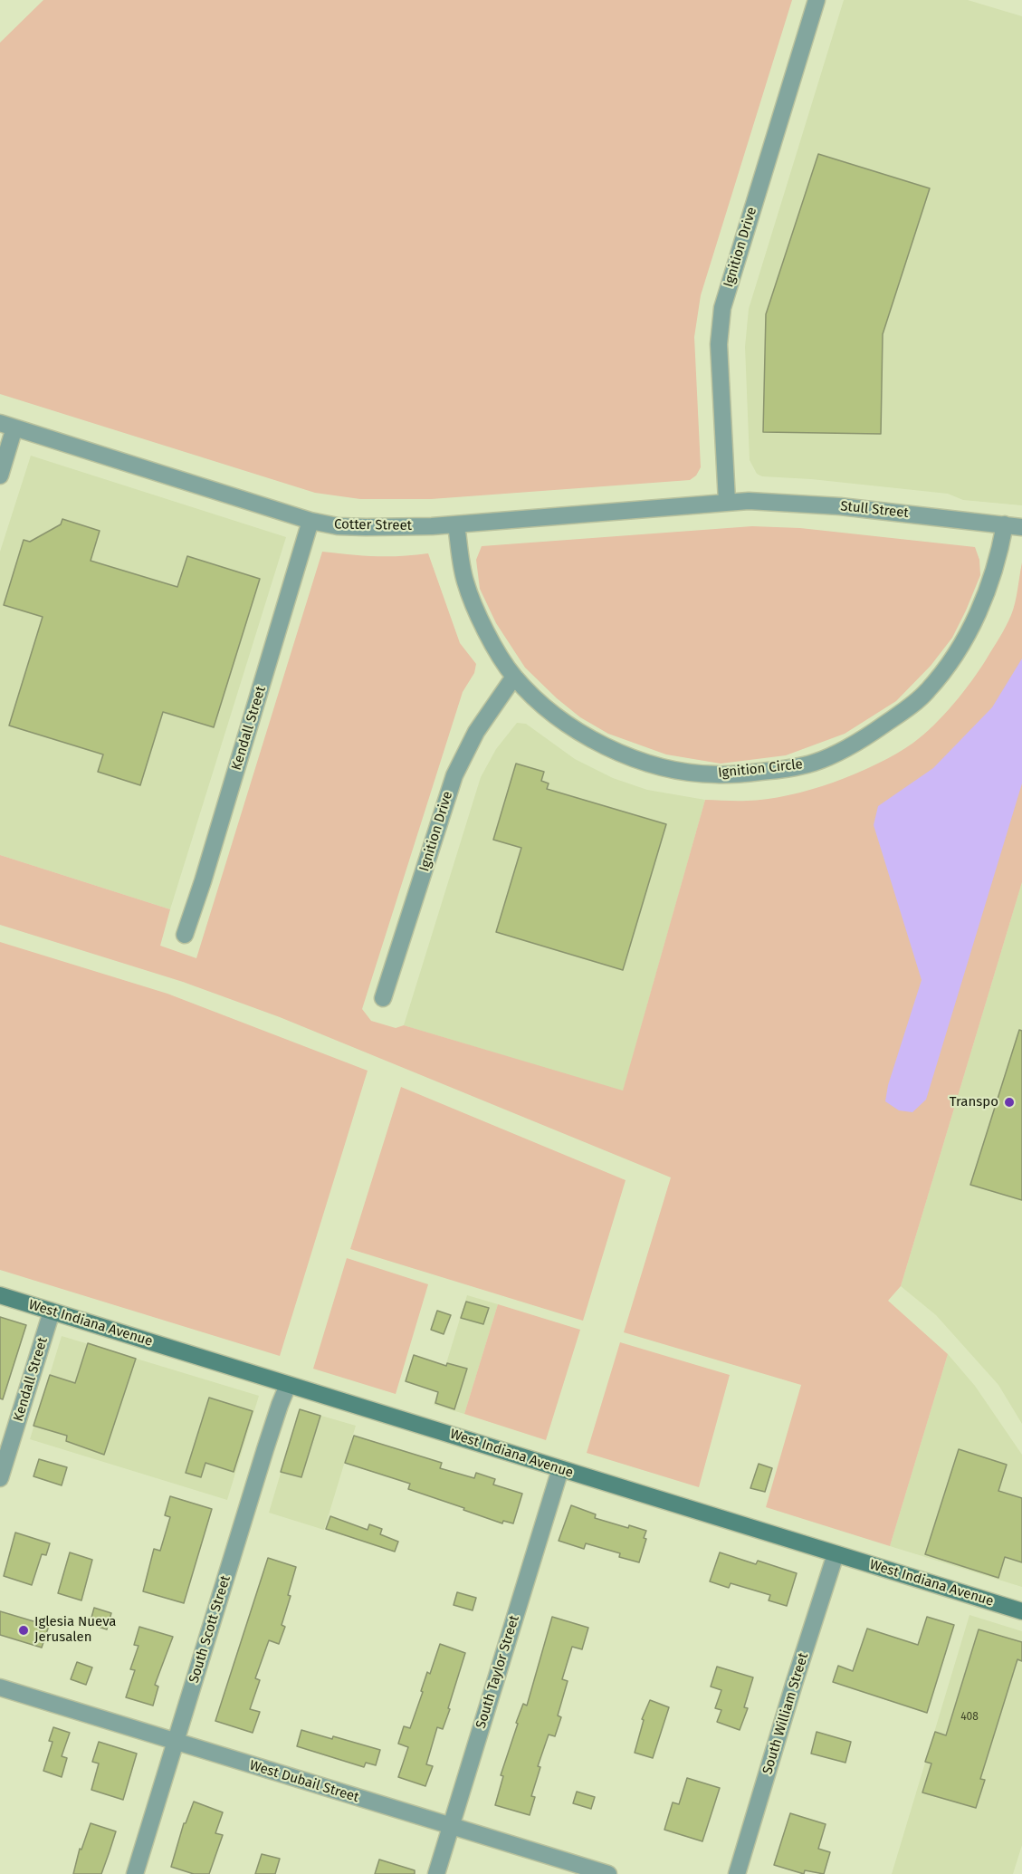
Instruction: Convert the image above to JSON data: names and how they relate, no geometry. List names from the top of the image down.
{
  "streets": {
    "street": [
      "Ignition Drive",
      "Stull Street",
      "Cotter Street",
      "Kendall Street",
      "Ignition Circle",
      "West Indiana Avenue",
      "South Scott Street",
      "South Taylor Street",
      "South William Street",
      "West Dubail Street"
    ]
  },
  "crossings": [
    ["Ignition Drive", "Stull Street"],
    ["Ignition Drive", "Cotter Street"],
    ["Ignition Drive", "Ignition Circle"],
    ["Stull Street", "Cotter Street"],
    ["Stull Street", "Ignition Circle"],
    ["Cotter Street", "Kendall Street"],
    ["Cotter Street", "Ignition Circle"],
    ["Kendall Street", "West Indiana Avenue"],
    ["West Indiana Avenue", "South Scott Street"],
    ["West Indiana Avenue", "South Taylor Street"],
    ["West Indiana Avenue", "South William Street"],
    ["South Scott Street", "West Dubail Street"],
    ["South Taylor Street", "West Dubail Street"]
  ],
  "places": ["Transpo", "Iglesia Nueva Jerusalen"],
  "house_numbers": ["408"]
}
